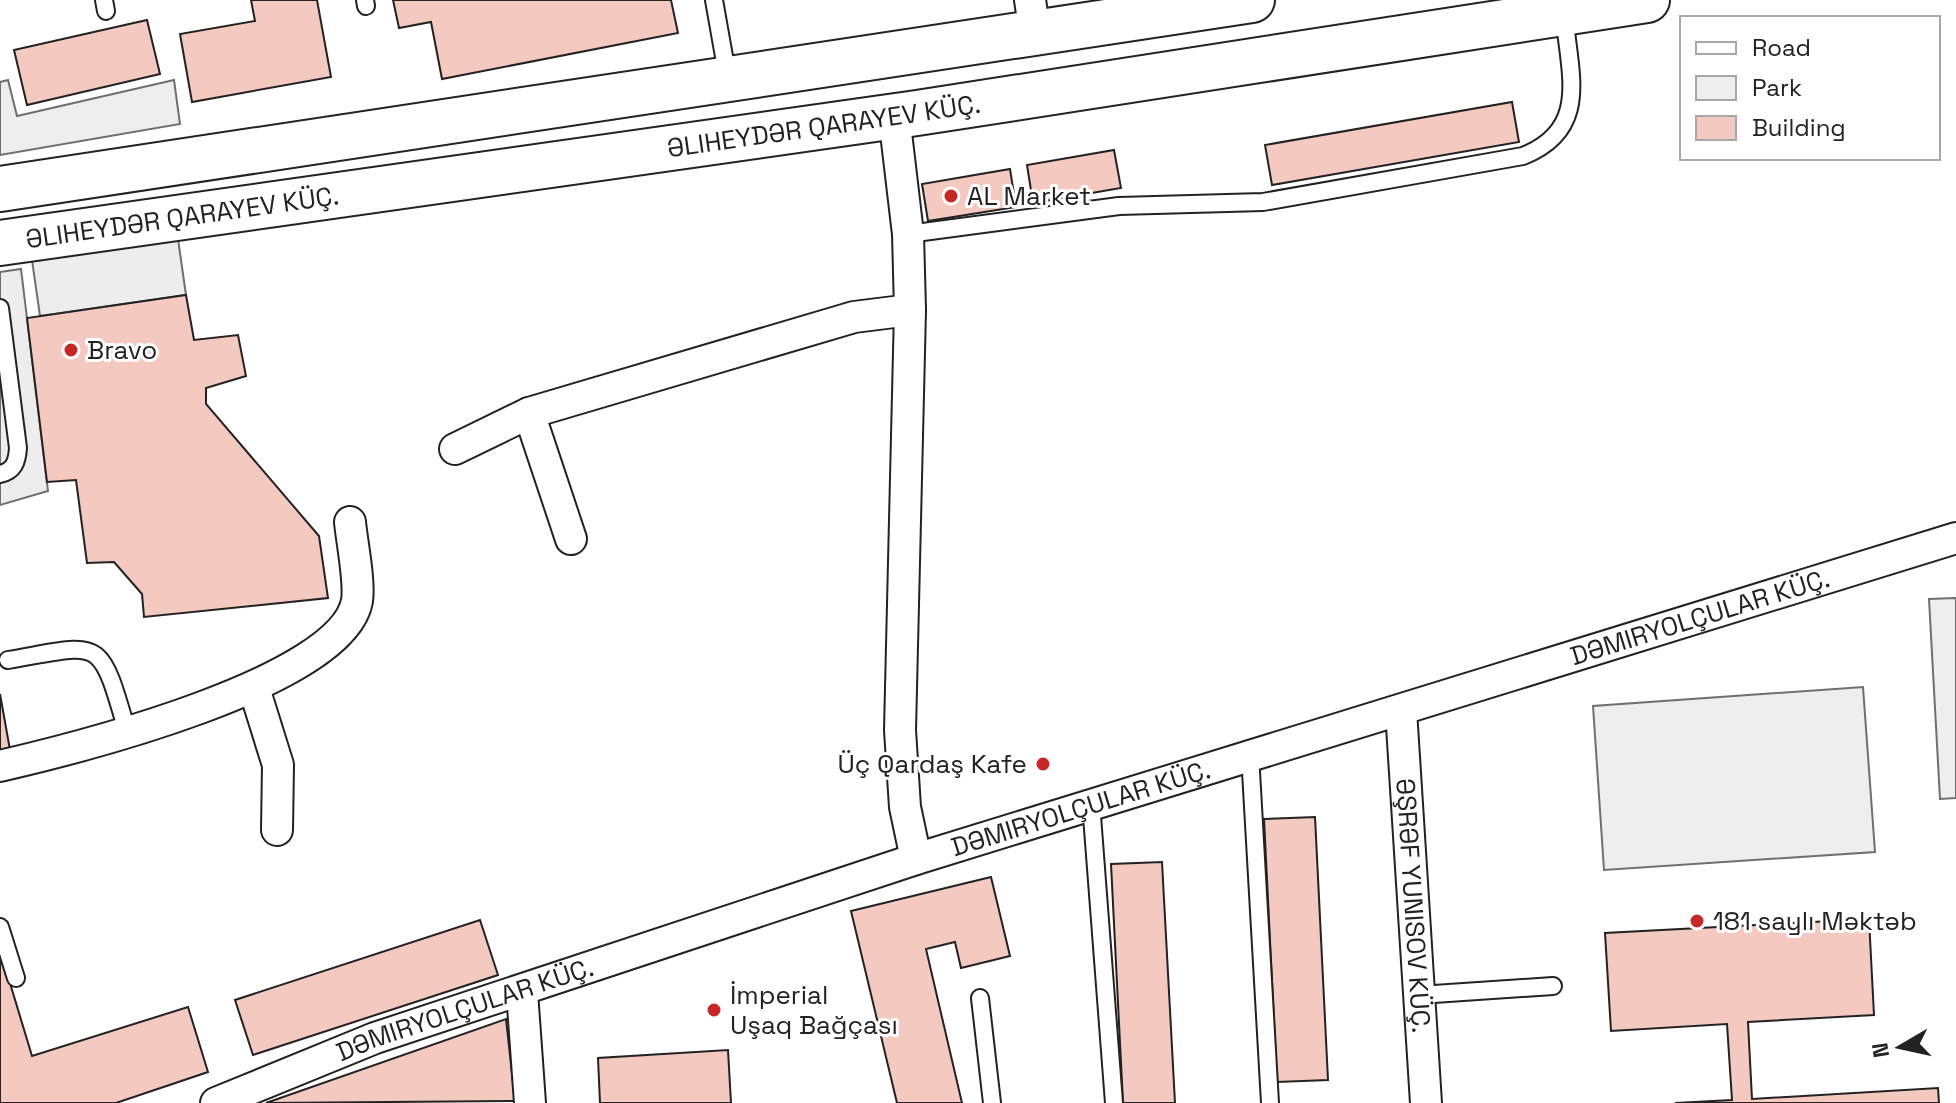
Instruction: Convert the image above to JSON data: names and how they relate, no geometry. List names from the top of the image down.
{
  "streets": {
    "main road": ["ƏLIHEYDƏR QARAYEV KÜÇ."],
    "street": ["DƏMIRYOLÇULAR KÜÇ.", "ƏŞRƏF YUNISOV KÜÇ."]
  },
  "crossings": [
    ["DƏMIRYOLÇULAR KÜÇ.", "ƏŞRƏF YUNISOV KÜÇ."]
  ],
  "places": [
    "AL Market",
    "Bravo",
    "Üç Qardaş Kafe",
    "181 saylı Məktəb",
    "İmperial Uşaq Bağçası"
  ],
  "legend": ["Road", "Park", "Building"],
  "north": "left"
}
